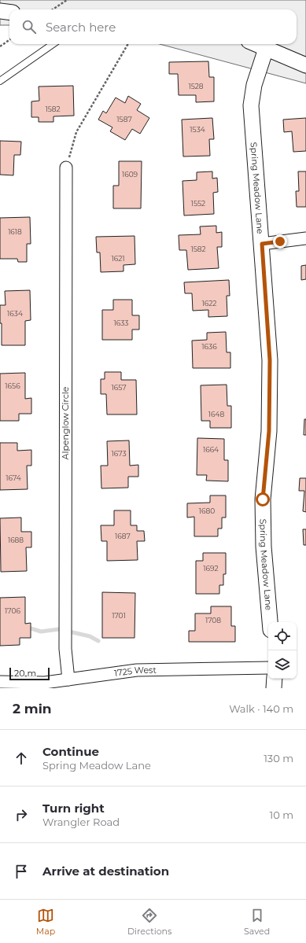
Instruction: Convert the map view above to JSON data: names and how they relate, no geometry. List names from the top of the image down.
{
  "streets": {
    "street": ["Spring Meadow Lane", "Alpenglow Circle", "1725 West"]
  },
  "crossings": [
    ["Alpenglow Circle", "1725 West"]
  ],
  "house_numbers": [
    "1528",
    "1582",
    "1587",
    "1534",
    "1609",
    "1552",
    "1618",
    "1582",
    "1621",
    "1622",
    "1634",
    "1633",
    "1636",
    "1656",
    "1657",
    "1648",
    "1664",
    "1673",
    "1674",
    "1680",
    "1687",
    "1688",
    "1692",
    "1706",
    "1701",
    "1708"
  ],
  "scale_bar": "20 m",
  "page": {
    "search": "Search here",
    "scale": "20 m",
    "heading": ["2 min", "Walk · 140 m"],
    "list": [
      ["Continue", "Spring Meadow Lane", "130 m"],
      ["Turn right", "Wrangler Road", "10 m"],
      "Arrive at destination"
    ],
    "nav": ["Map", "Directions", "Saved"]
  }
}
